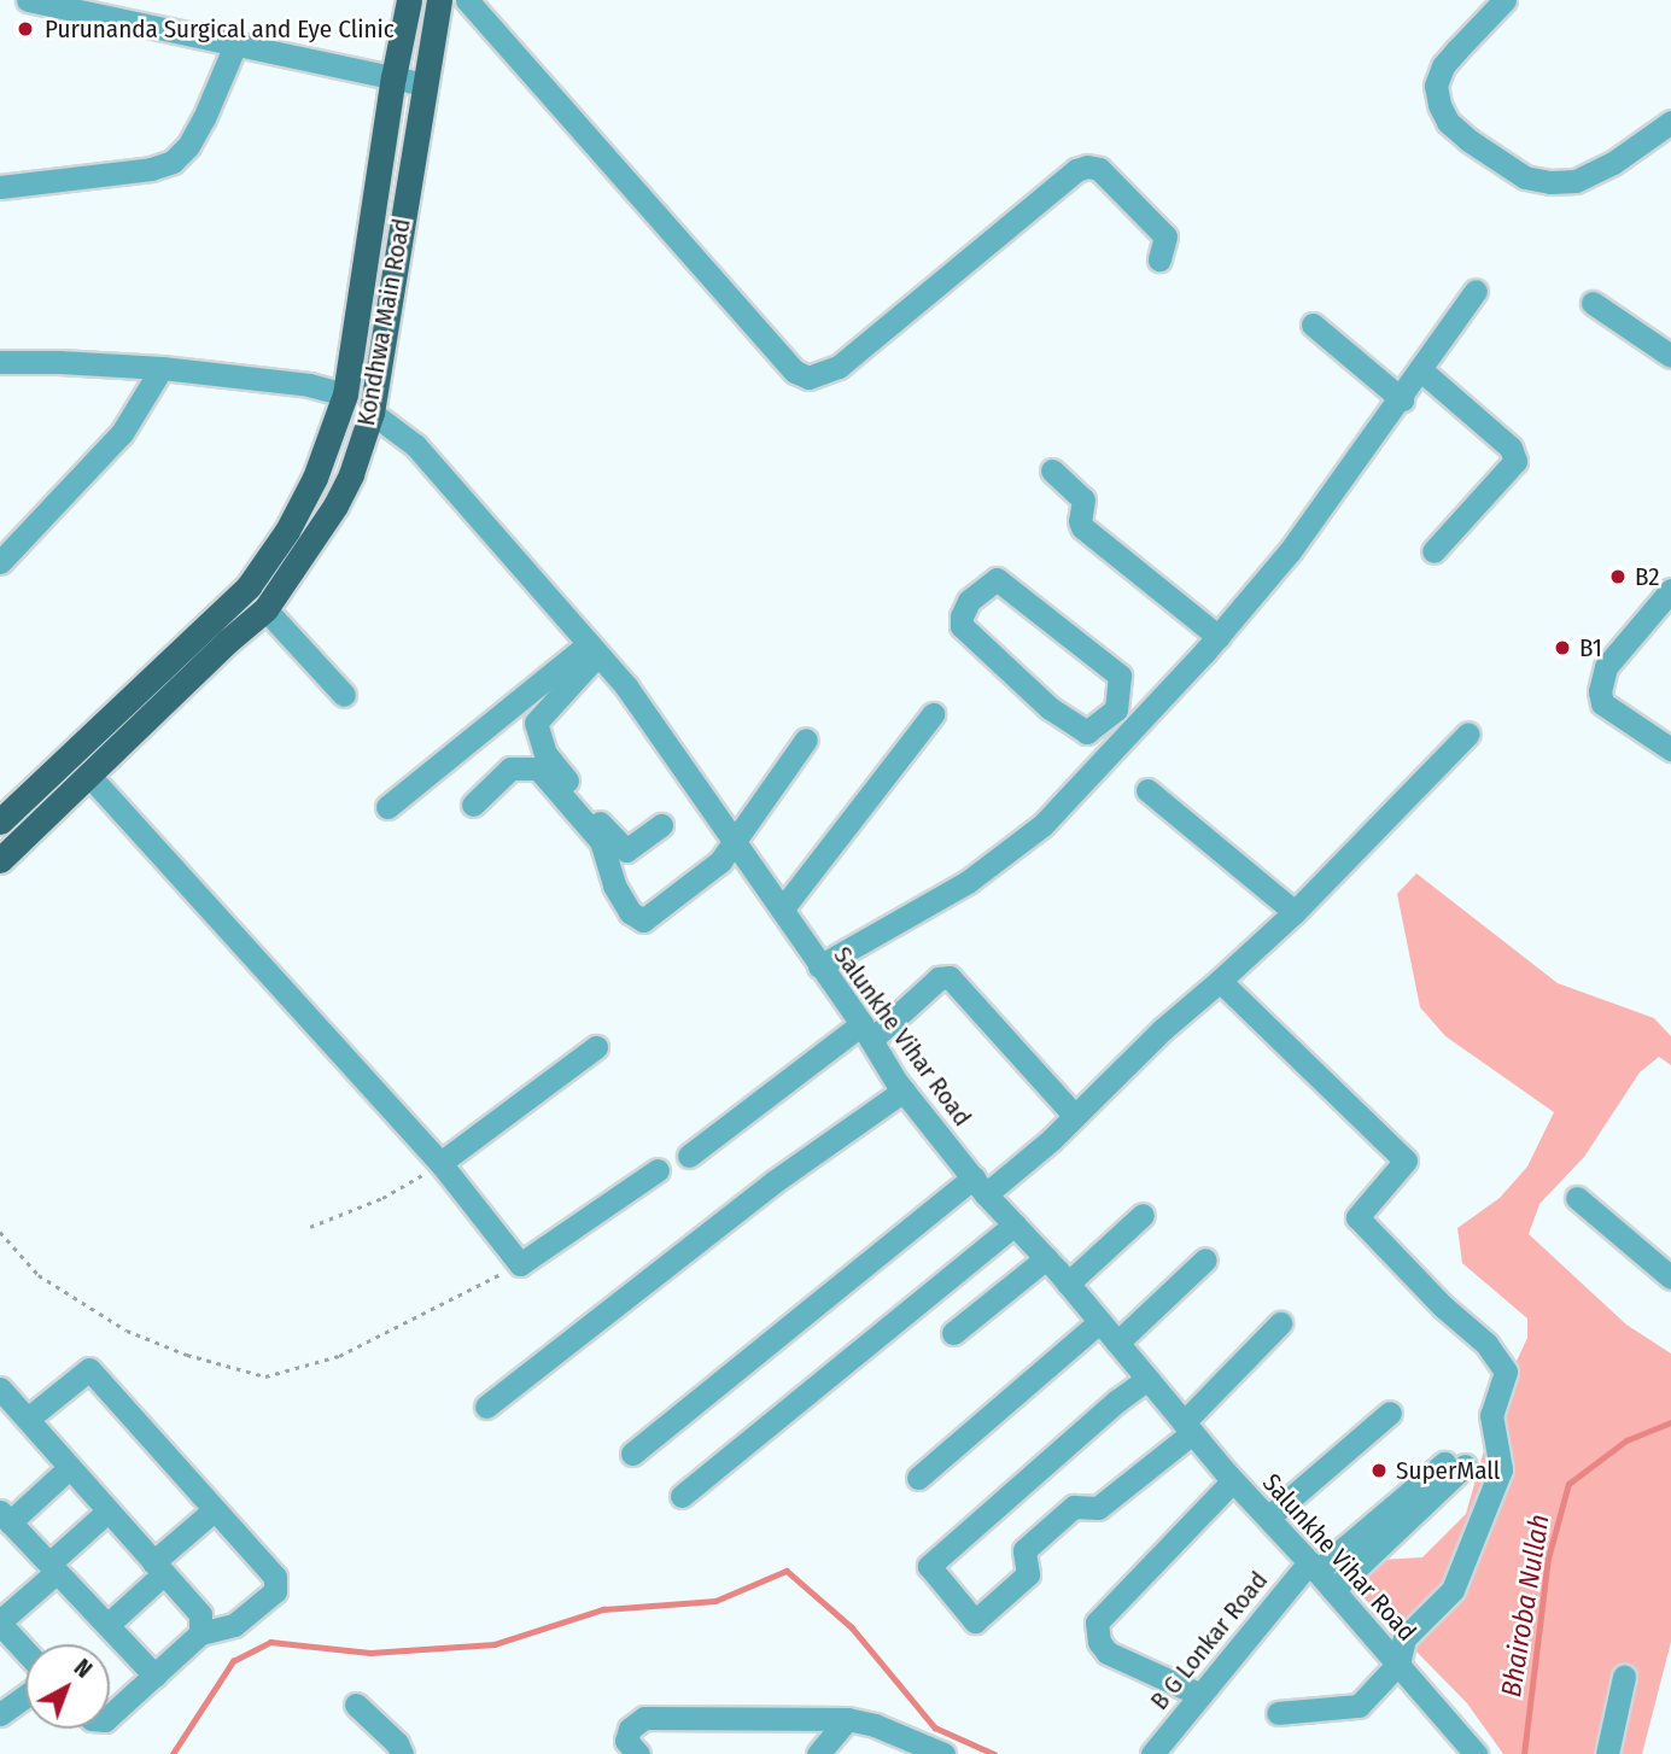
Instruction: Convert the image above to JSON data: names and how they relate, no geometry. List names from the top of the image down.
{
  "streets": {
    "main road": ["Kondhwa Main Road"],
    "street": ["Salunkhe Vihar Road", "B G Lonkar Road"]
  },
  "crossings": [
    ["Kondhwa Main Road", "Salunkhe Vihar Road"],
    ["Salunkhe Vihar Road", "B G Lonkar Road"]
  ],
  "water": ["Bhairoba Nullah"],
  "places": [
    "Purunanda Surgical and Eye Clinic",
    "B2",
    "B1",
    "SuperMall"
  ],
  "north": "top right"
}
